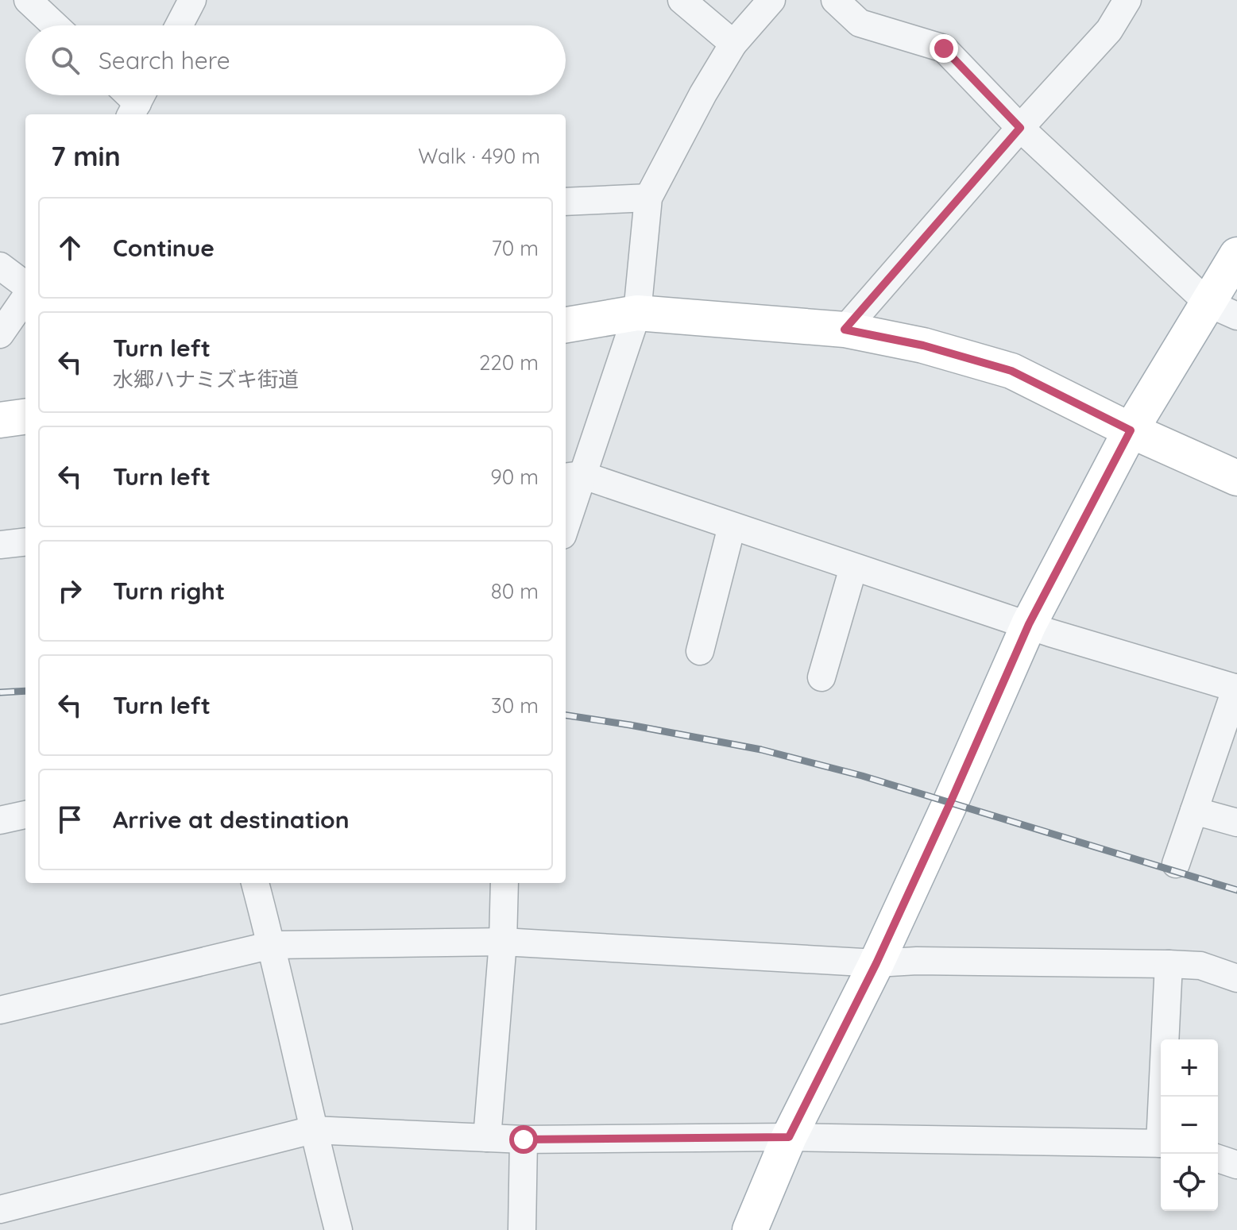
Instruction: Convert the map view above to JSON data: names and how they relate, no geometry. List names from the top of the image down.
{
  "page": {
    "search": "Search here",
    "heading": ["7 min", "Walk · 490 m"],
    "list": [
      ["Continue", "70 m"],
      ["Turn left", "水郷ハナミズキ街道", "220 m"],
      ["Turn left", "90 m"],
      ["Turn right", "80 m"],
      ["Turn left", "30 m"],
      "Arrive at destination"
    ],
    "map_buttons": ["+", "−"]
  }
}
